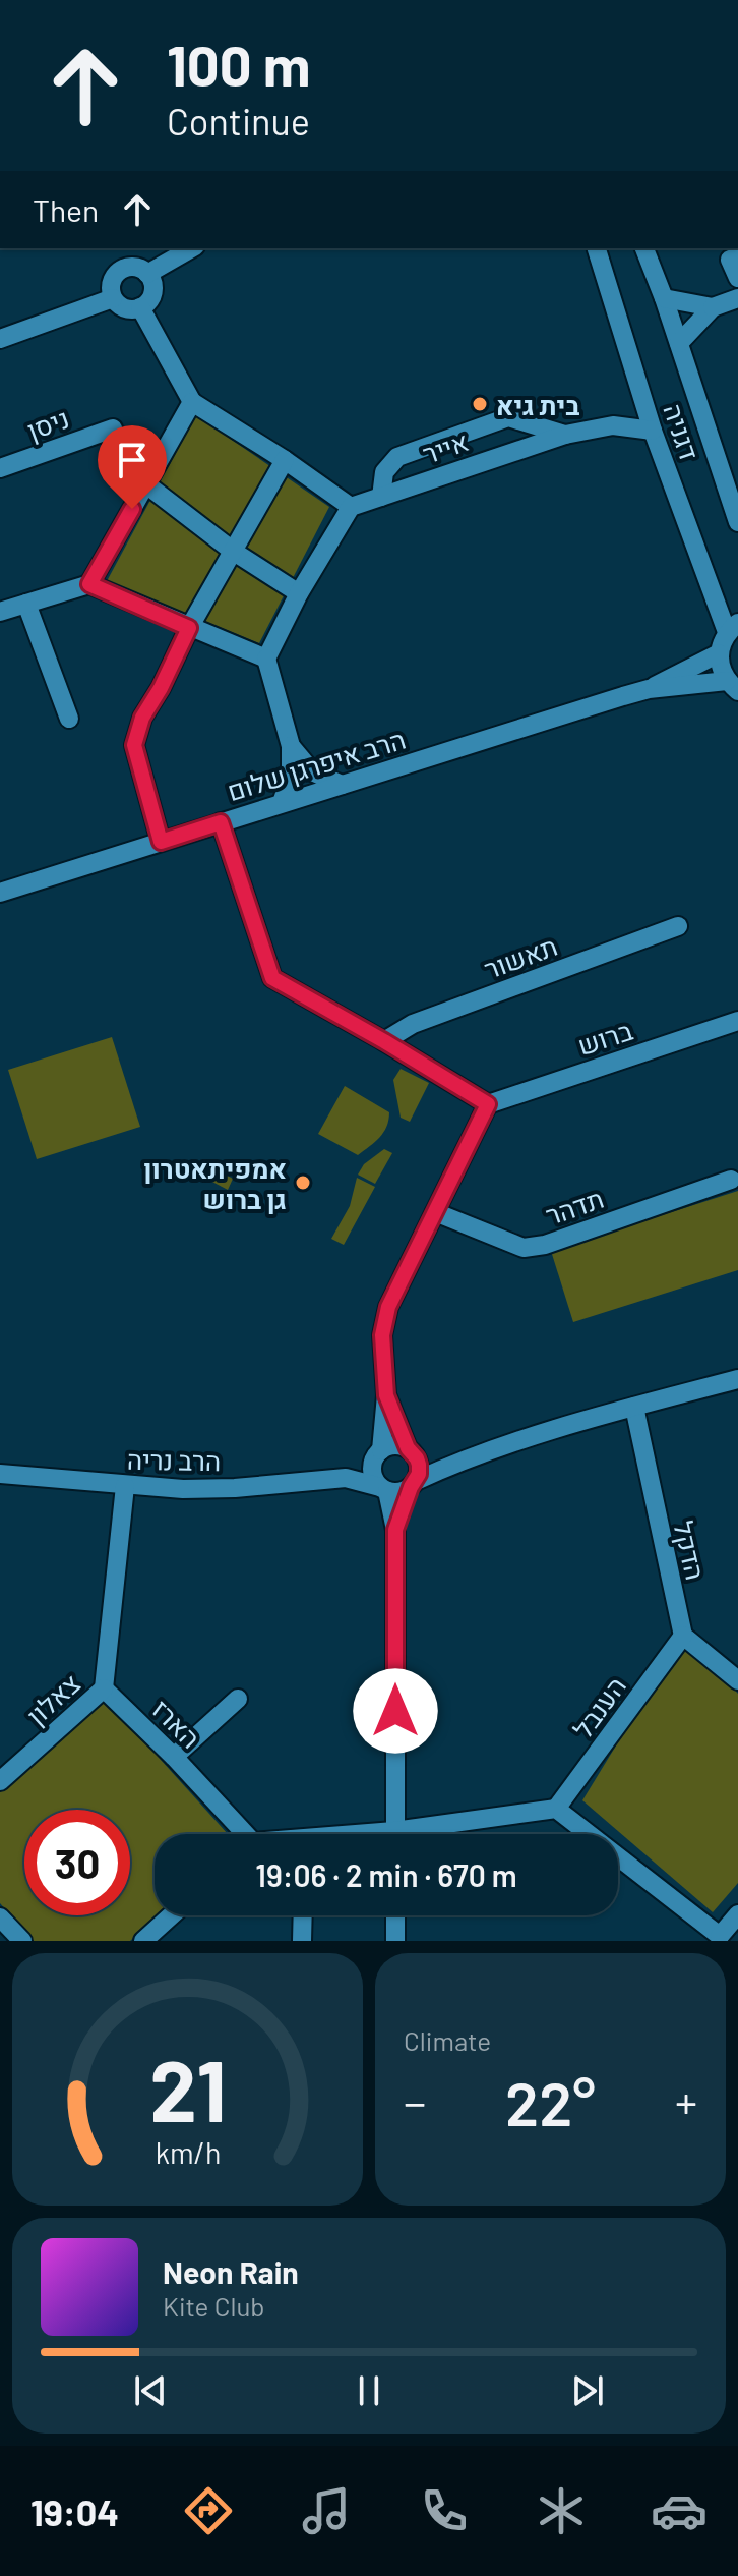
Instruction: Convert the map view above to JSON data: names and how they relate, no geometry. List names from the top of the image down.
{
  "streets": {
    "street": [
      "ניסן",
      "דגניה",
      "אייר",
      "הרב איפרגן שלום",
      "תאשור",
      "ברוש",
      "תדהר",
      "הרב נריה",
      "הדקל",
      "צאלון",
      "הענבל",
      "הארז"
    ]
  },
  "crossings": [
    ["דגניה", "אייר"],
    ["הדקל", "הענבל"],
    ["צאלון", "הארז"],
    ["הענבל", "הארז"]
  ],
  "places": ["בית גיא", "אמפיתאטרון גן ברוש"],
  "page": {
    "turn": ["100 m", "Continue"],
    "then": "Then",
    "limit": "30",
    "trip": "19:06 · 2 min · 670 m",
    "tile": "Climate",
    "heat": ["−", "22°", "+"],
    "song": ["Neon Rain", "Kite Club"],
    "tabs": "19:04",
    "gauge": ["21", "km/h"]
  }
}
